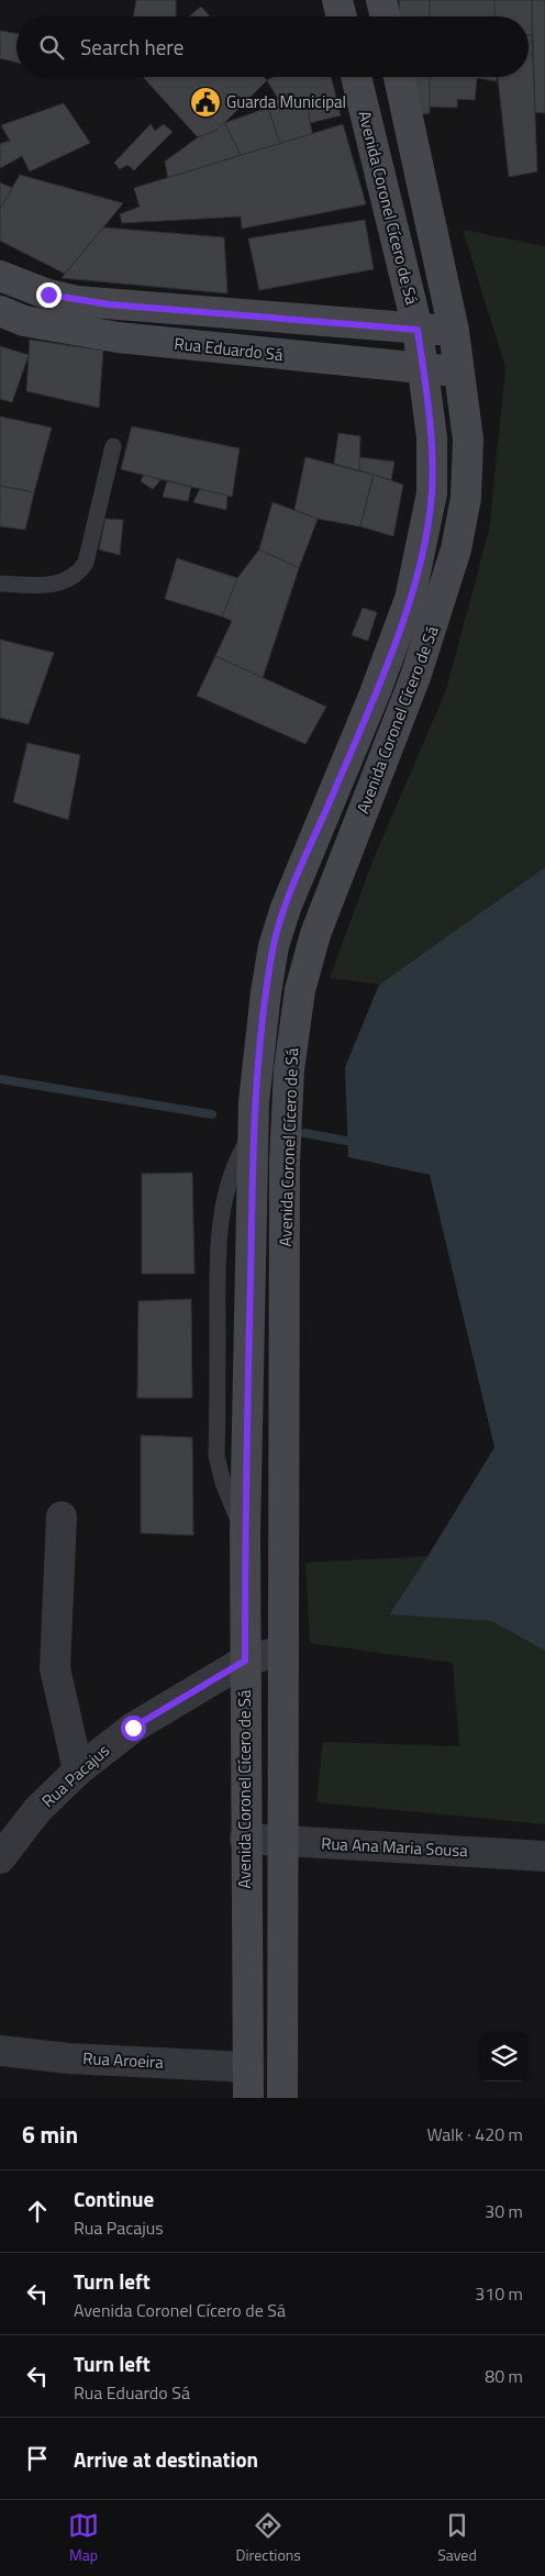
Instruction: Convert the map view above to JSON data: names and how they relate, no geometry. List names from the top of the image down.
{
  "streets": {
    "main road": ["Avenida Coronel Cícero de Sá", "Rua Eduardo Sá"],
    "street": ["Rua Pacajus", "Rua Ana Maria Sousa", "Rua Aroeira"]
  },
  "crossings": [
    ["Avenida Coronel Cícero de Sá", "Rua Eduardo Sá"],
    ["Avenida Coronel Cícero de Sá", "Rua Pacajus"],
    ["Avenida Coronel Cícero de Sá", "Rua Ana Maria Sousa"],
    ["Avenida Coronel Cícero de Sá", "Rua Aroeira"]
  ],
  "places": {
    "public building": ["Guarda Municipal"]
  },
  "page": {
    "search": "Search here",
    "heading": ["6 min", "Walk · 420 m"],
    "list": [
      ["Continue", "Rua Pacajus", "30 m"],
      ["Turn left", "Avenida Coronel Cícero de Sá", "310 m"],
      ["Turn left", "Rua Eduardo Sá", "80 m"],
      "Arrive at destination"
    ],
    "nav": ["Map", "Directions", "Saved"]
  }
}
